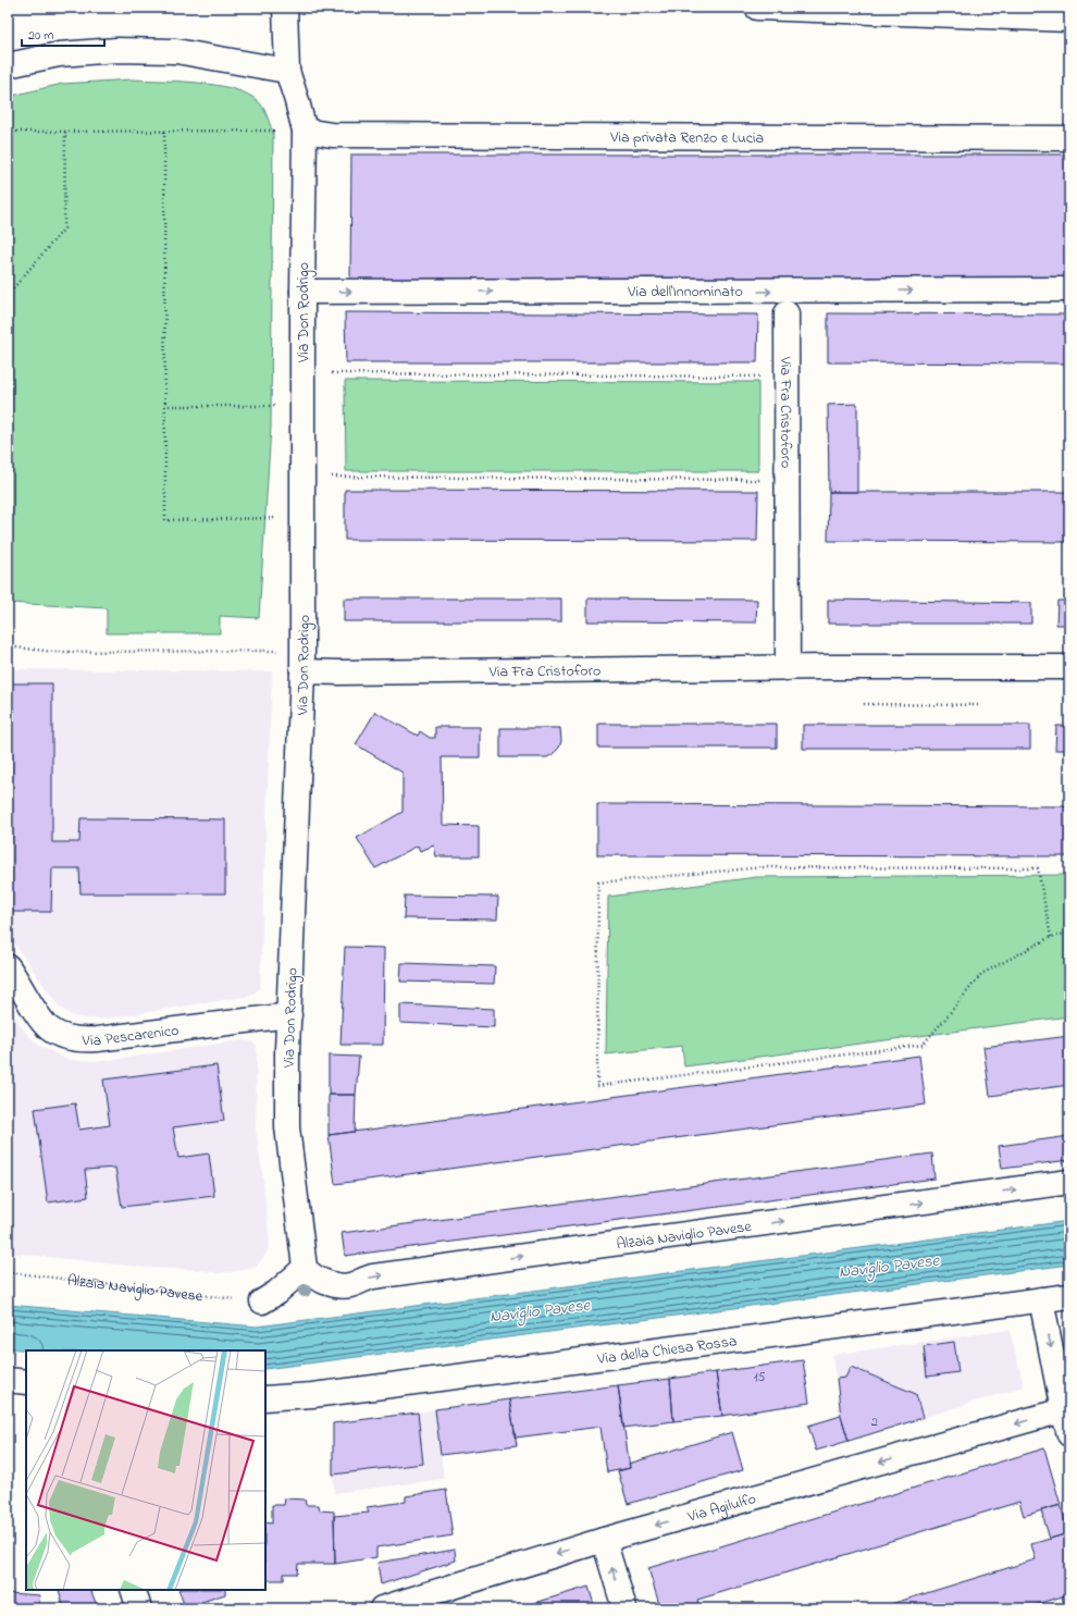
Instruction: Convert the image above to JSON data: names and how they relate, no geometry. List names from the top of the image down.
{
  "streets": {
    "main road": [
      "Via privata Renzo e Lucia",
      "Via dell'Innominato",
      "Via Don Rodrigo",
      "Via Fra Cristoforo",
      "Via Pescarenico",
      "Alzaia Naviglio Pavese",
      "Via della Chiesa Rossa",
      "Via Agilulfo"
    ]
  },
  "crossings": [
    ["Via privata Renzo e Lucia", "Via Don Rodrigo"],
    ["Via dell'Innominato", "Via Don Rodrigo"],
    ["Via Don Rodrigo", "Via Fra Cristoforo"],
    ["Via Don Rodrigo", "Via Pescarenico"],
    ["Via Don Rodrigo", "Alzaia Naviglio Pavese"]
  ],
  "one_way": ["Via dell'Innominato", "Alzaia Naviglio Pavese", "Via Agilulfo"],
  "water": ["Naviglio Pavese"],
  "house_numbers": ["15", "2"],
  "scale_bar": "20 m"
}
